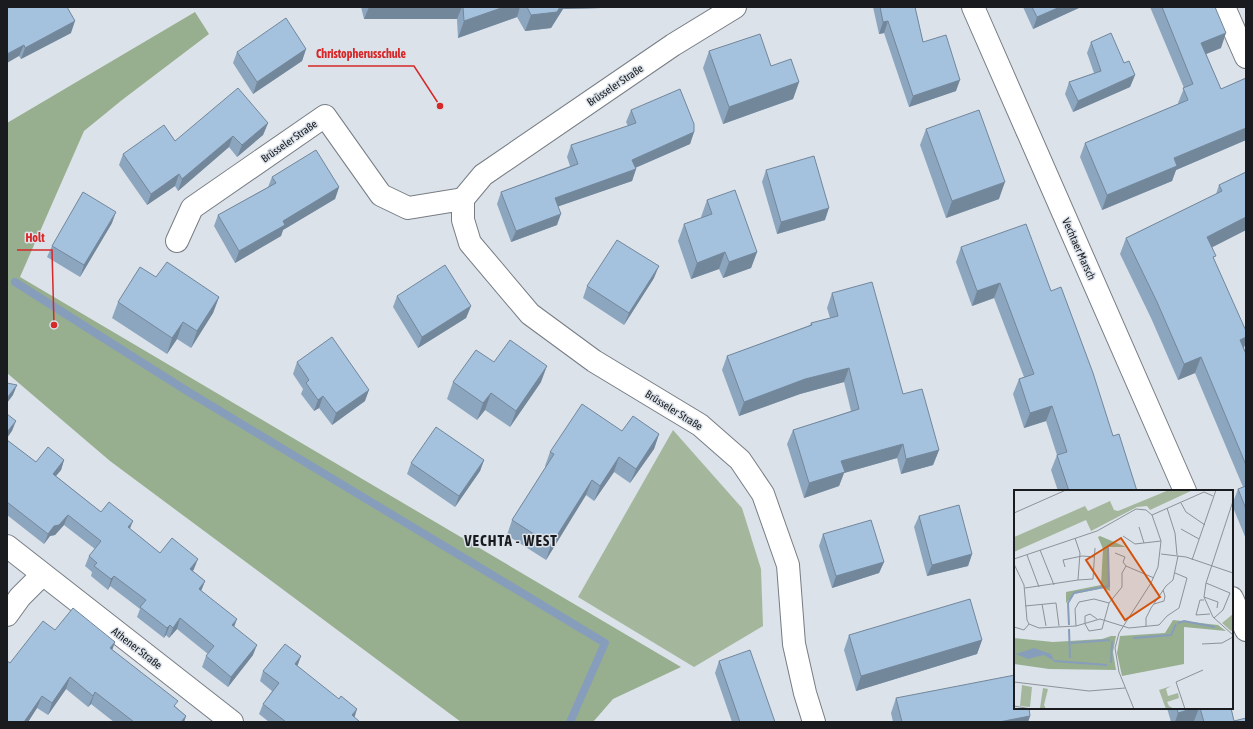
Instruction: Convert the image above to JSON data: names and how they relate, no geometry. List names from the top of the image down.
{
  "streets": {
    "street": ["Brüsseler Straße", "Vechtaer Marsch", "Athener Straße"]
  },
  "districts": ["VECHTA - WEST"],
  "places": ["Christopherusschule", "Holt"]
}
